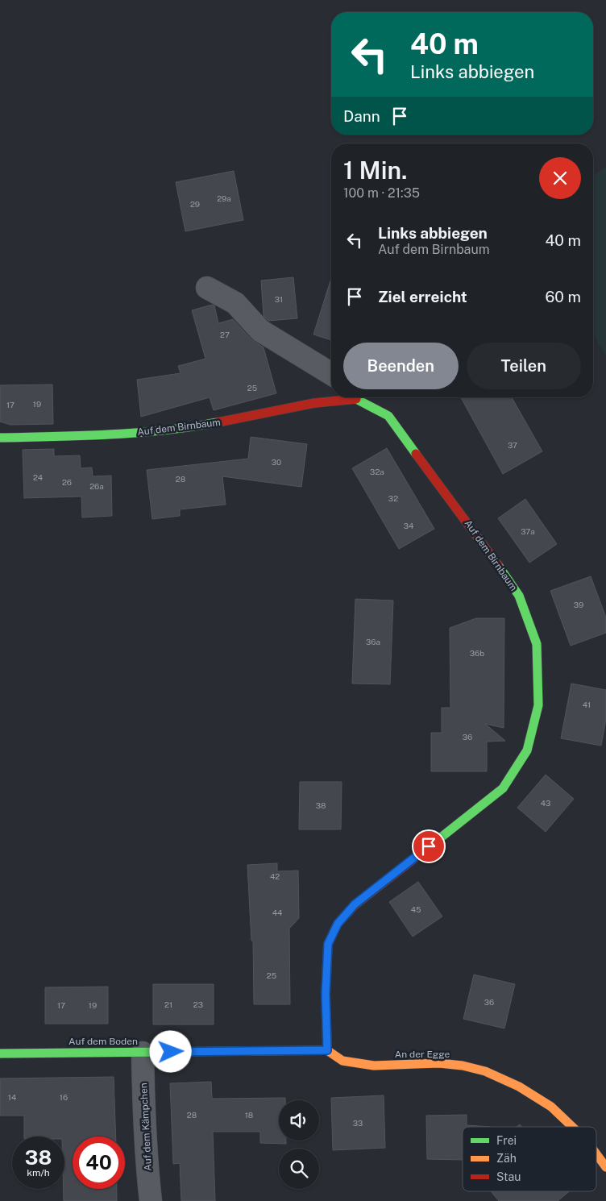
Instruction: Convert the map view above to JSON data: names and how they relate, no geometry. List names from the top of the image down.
{
  "streets": {
    "street": [
      "Auf dem Birnbaum",
      "Auf dem Boden",
      "An der Egge",
      "Auf dem Kämpchen"
    ]
  },
  "crossings": [
    ["Auf dem Birnbaum", "Auf dem Boden"],
    ["Auf dem Birnbaum", "An der Egge"],
    ["Auf dem Boden", "An der Egge"],
    ["Auf dem Boden", "Auf dem Kämpchen"]
  ],
  "house_numbers": [
    "29a",
    "29",
    "31",
    "27",
    "25",
    "19",
    "17",
    "37",
    "30",
    "32a",
    "24",
    "28",
    "26",
    "26a",
    "32",
    "34",
    "37a",
    "39",
    "36a",
    "36b",
    "41",
    "36",
    "43",
    "38",
    "42",
    "45",
    "44",
    "25",
    "36",
    "21",
    "23",
    "17",
    "19",
    "14",
    "16",
    "28",
    "18",
    "33"
  ],
  "legend": ["Frei", "Zäh", "Stau"],
  "page": {
    "turn": ["40 m", "Links abbiegen"],
    "then": "Dann",
    "heading": ["1 Min.", "100 m · 21:35"],
    "list": [
      {
        "name": "Links abbiegen",
        "note": "Auf dem Birnbaum",
        "value": "40 m"
      },
      {
        "name": "Ziel erreicht",
        "value": "60 m"
      }
    ],
    "buttons": ["Beenden", "Teilen"],
    "speed": "38 km/h",
    "limit": "40"
  }
}
